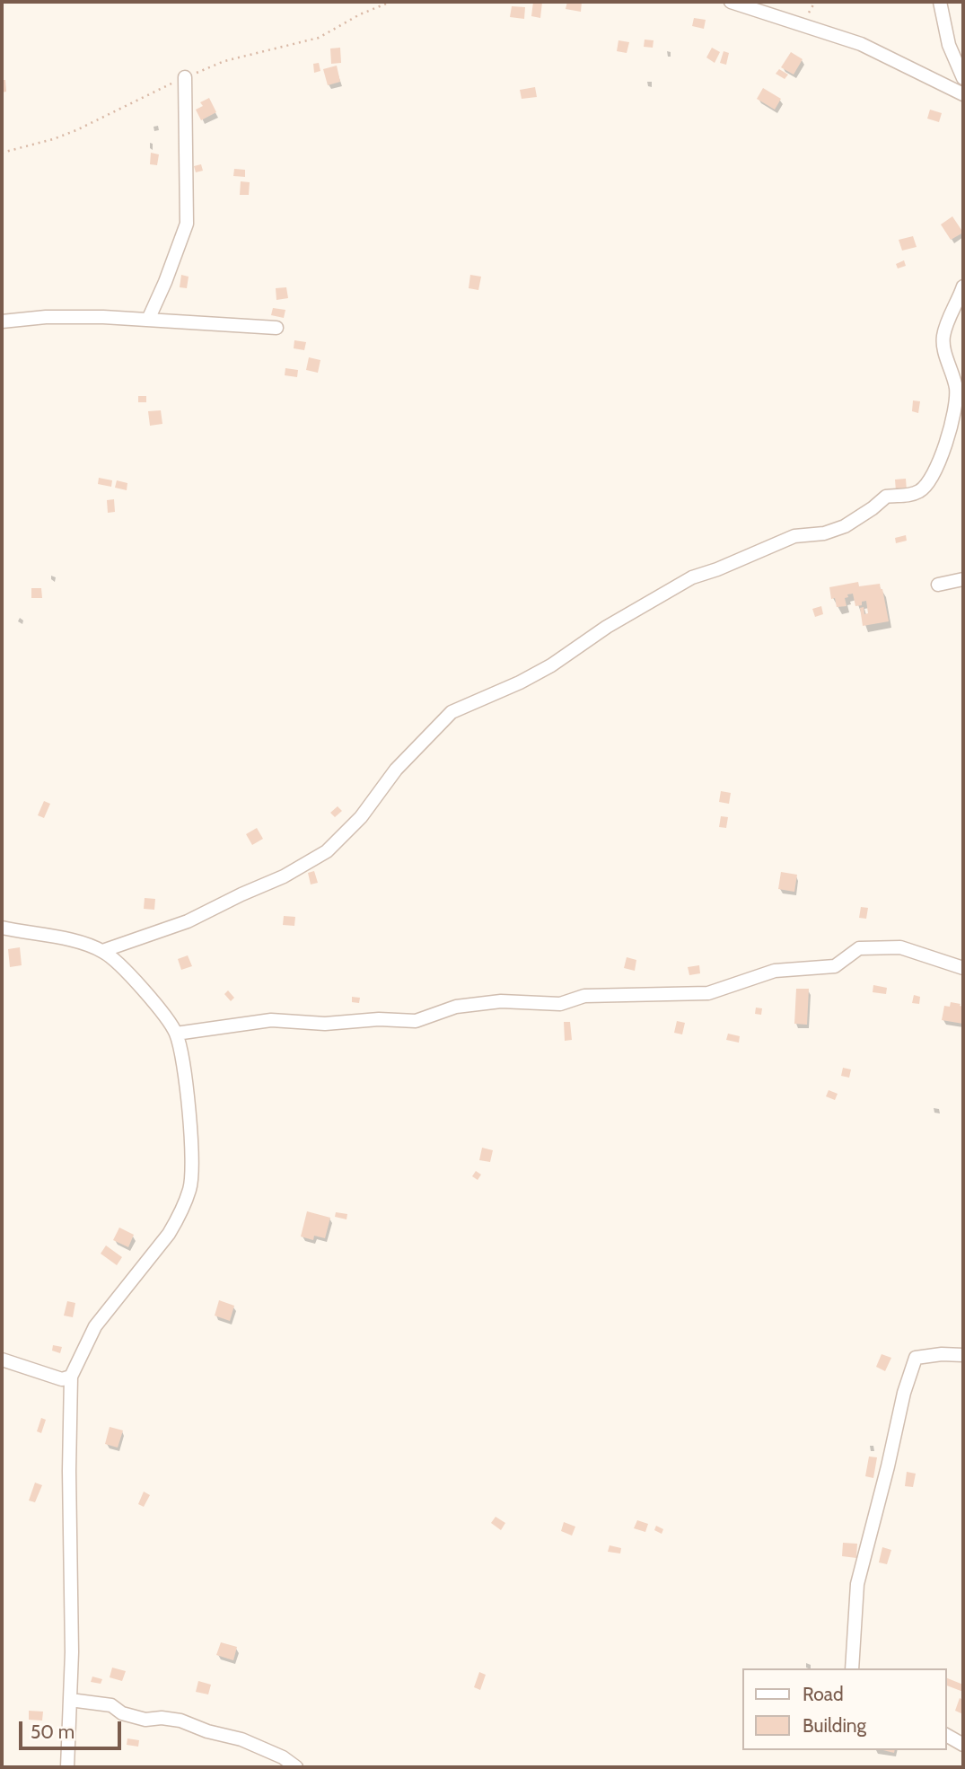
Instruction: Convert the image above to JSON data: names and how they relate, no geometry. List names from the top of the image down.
{
  "legend": ["Road", "Building"],
  "scale_bar": "50 m"
}
